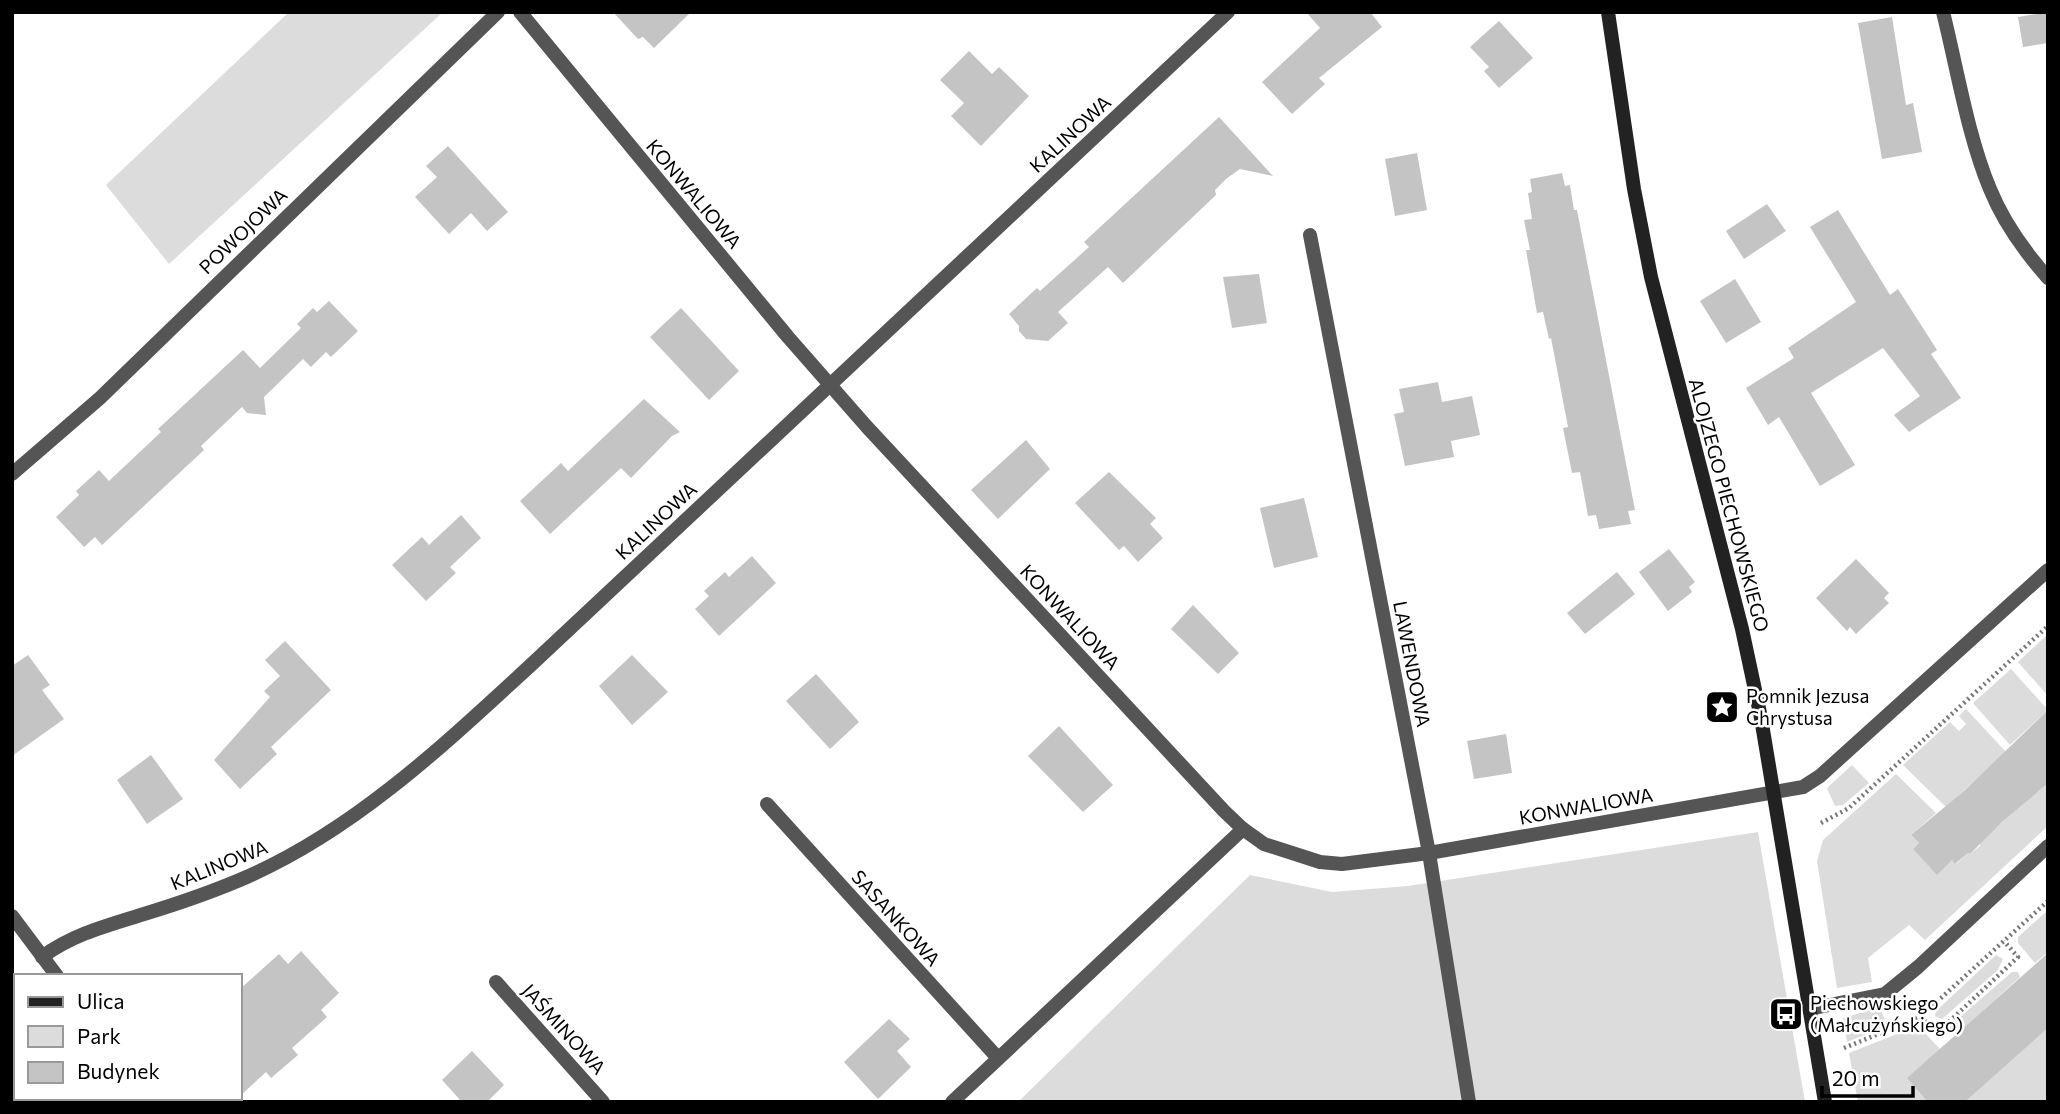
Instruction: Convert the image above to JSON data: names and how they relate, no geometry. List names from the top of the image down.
{
  "streets": {
    "street": [
      "KALINOWA",
      "KONWALIOWA",
      "POWOJOWA",
      "ALOJZEGO PIECHOWSKIEGO",
      "LAWENDOWA",
      "SASANKOWA",
      "JAŚMINOWA"
    ]
  },
  "crossings": [
    ["KALINOWA", "KONWALIOWA"],
    ["KONWALIOWA", "ALOJZEGO PIECHOWSKIEGO"],
    ["KONWALIOWA", "LAWENDOWA"]
  ],
  "places": {
    "place": ["Pomnik Jezusa Chrystusa"],
    "bus stop": ["Piechowskiego (Małcużyńskiego)"]
  },
  "legend": ["Ulica", "Park", "Budynek"],
  "scale_bar": "20 m"
}
